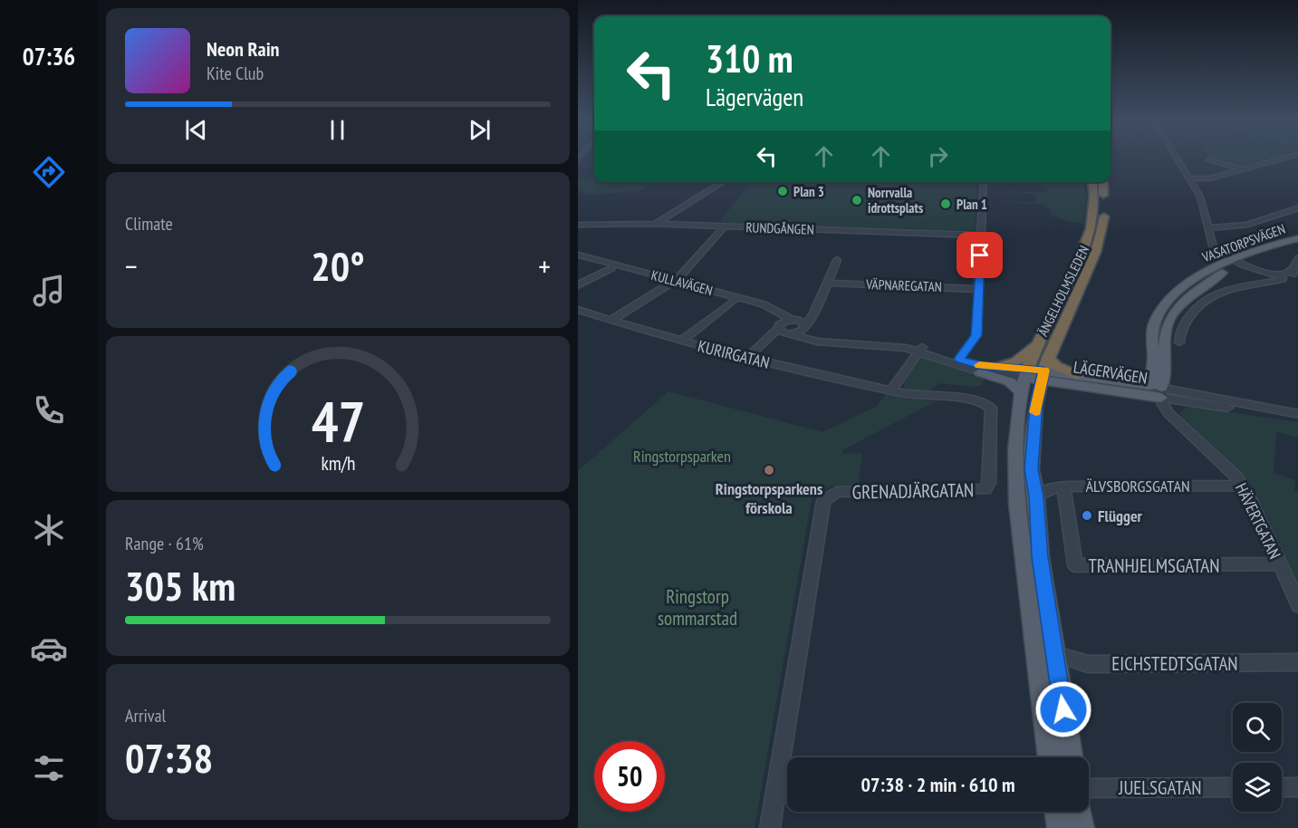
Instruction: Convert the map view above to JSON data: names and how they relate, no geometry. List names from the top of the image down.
{
  "streets": {
    "highway": ["ÄNGELHOLMSLEDEN"],
    "main road": ["VASATORPSVÄGEN", "LÄGERVÄGEN"],
    "street": [
      "RUNDGÅNGEN",
      "KULLAVÄGEN",
      "VÄPNAREGATAN",
      "KURIRGATAN",
      "ÄLVSBORGSGATAN",
      "GRENADJÄRGATAN",
      "HÄVERTGATAN",
      "TRANHJELMSGATAN",
      "EICHSTEDTSGATAN",
      "JUELSGATAN"
    ]
  },
  "crossings": [
    ["VASATORPSVÄGEN", "LÄGERVÄGEN"],
    ["VASATORPSVÄGEN", "HÄVERTGATAN"],
    ["KULLAVÄGEN", "LÄGERVÄGEN"],
    ["ÄNGELHOLMSLEDEN", "LÄGERVÄGEN"],
    ["KURIRGATAN", "GRENADJÄRGATAN"],
    ["LÄGERVÄGEN", "HÄVERTGATAN"],
    ["ÄLVSBORGSGATAN", "HÄVERTGATAN"],
    ["ÄLVSBORGSGATAN", "TRANHJELMSGATAN"],
    ["HÄVERTGATAN", "TRANHJELMSGATAN"]
  ],
  "parks": ["Ringstorpsparken", "Ringstorp sommarstad"],
  "places": [
    "Plan 3",
    "Norrvalla idrottsplats",
    "Plan 1",
    "Ringstorpsparkens förskola",
    "Flügger"
  ],
  "page": {
    "tabs": "07:36",
    "turn": ["310 m", "Lägervägen"],
    "song": ["Neon Rain", "Kite Club"],
    "tile": [
      "Climate",
      ["Range · 61%", "305 km"],
      ["Arrival", "07:38"]
    ],
    "heat": ["−", "20°", "+"],
    "limit": "50",
    "trip": "07:38 · 2 min · 610 m",
    "gauge": ["47", "km/h"]
  }
}
